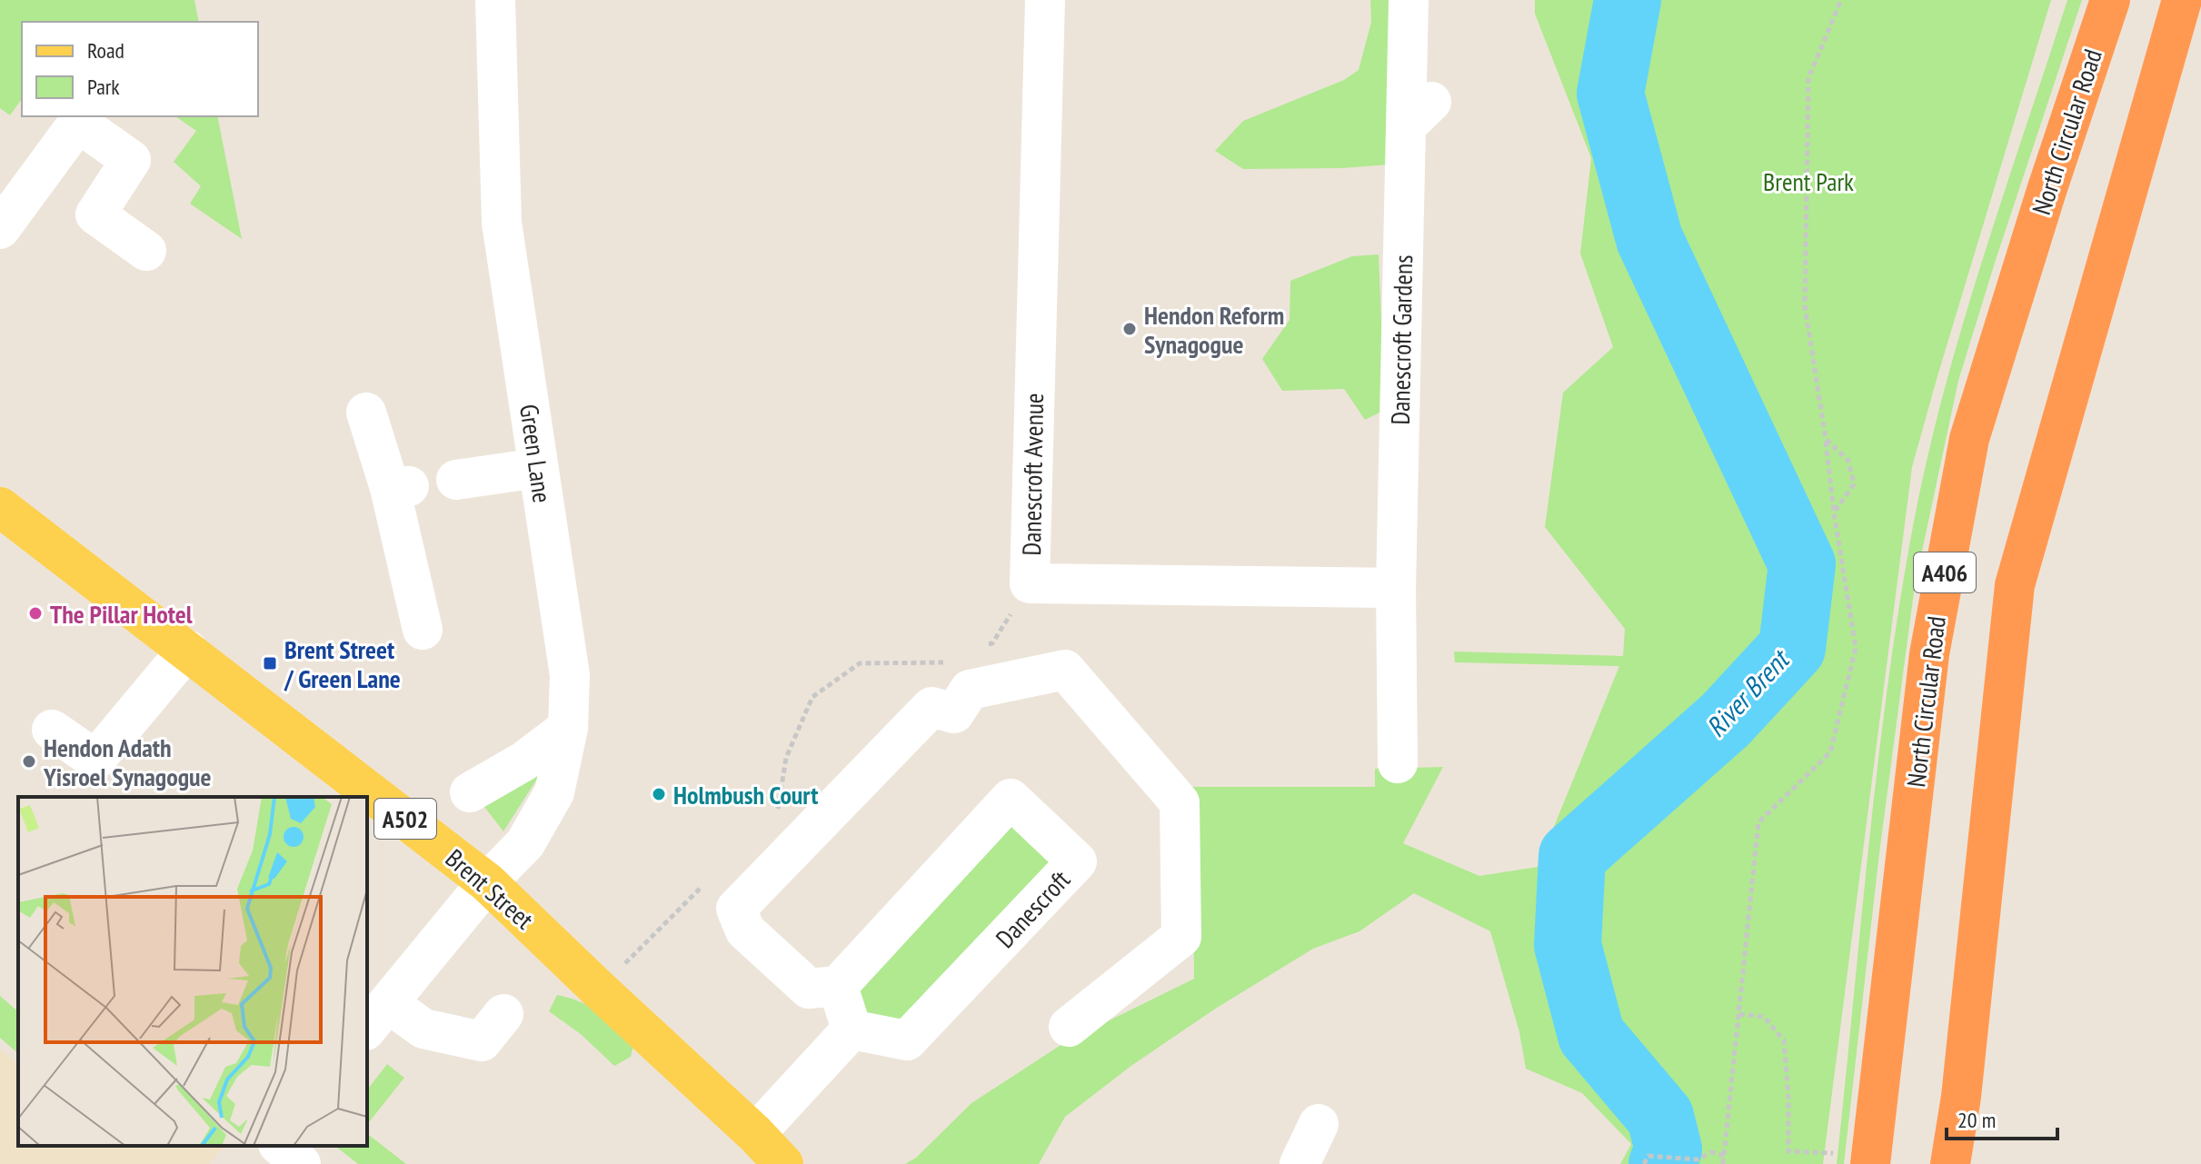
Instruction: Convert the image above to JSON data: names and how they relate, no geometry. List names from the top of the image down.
{
  "streets": {
    "highway": ["North Circular Road", "A406"],
    "main road": ["A502", "Brent Street"],
    "street": [
      "Danescroft Gardens",
      "Green Lane",
      "Danescroft Avenue",
      "Danescroft"
    ]
  },
  "crossings": [
    ["Danescroft Gardens", "Danescroft Avenue"],
    ["Green Lane", "Brent Street"]
  ],
  "water": ["River Brent"],
  "parks": ["Brent Park"],
  "places": {
    "other": [
      "Hendon Reform Synagogue",
      "The Pillar Hotel",
      "Hendon Adath Yisroel Synagogue",
      "Holmbush Court"
    ],
    "transit": ["Brent Street / Green Lane"]
  },
  "legend": ["Road", "Park"],
  "scale_bar": "20 m"
}
